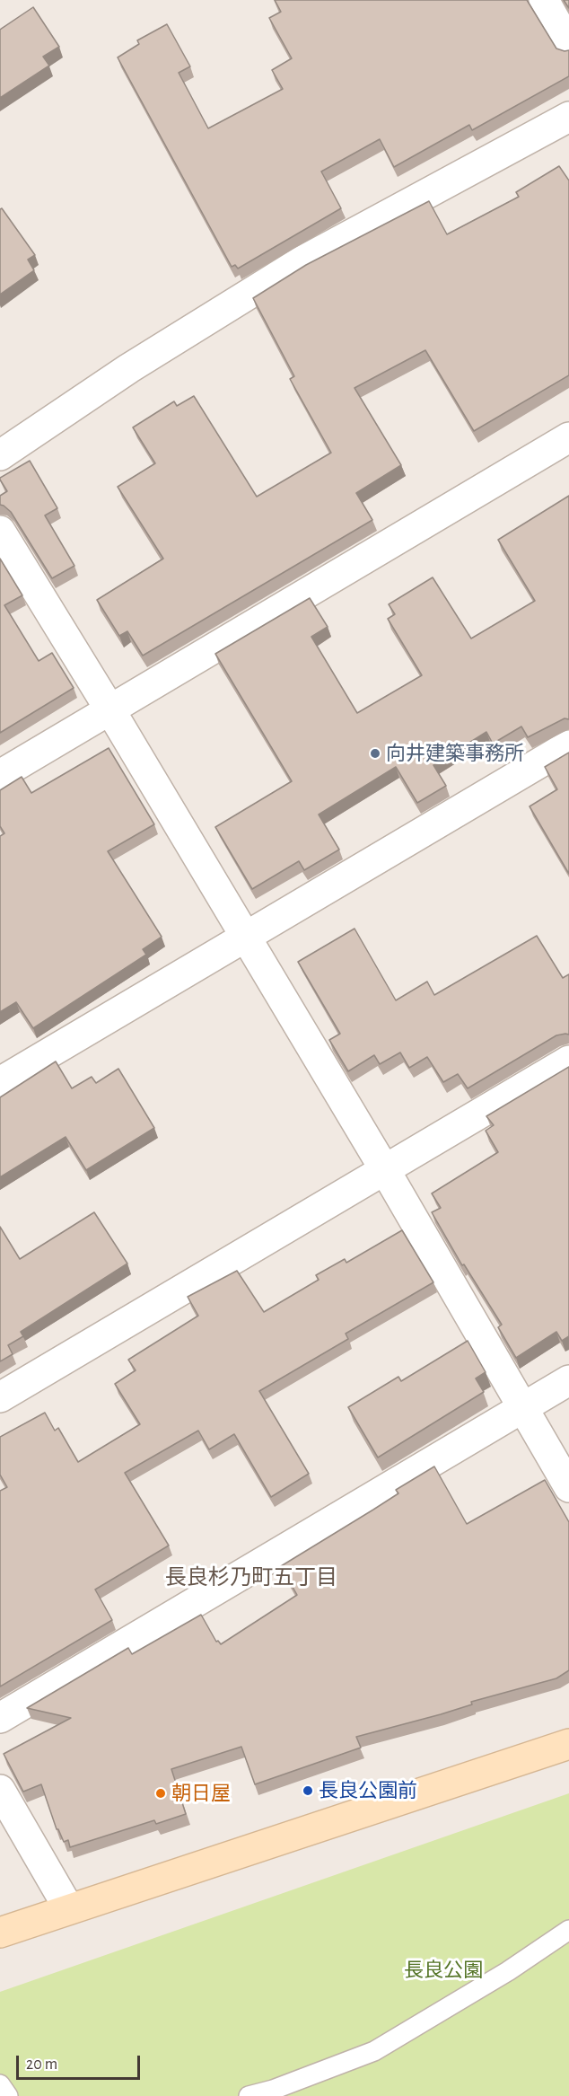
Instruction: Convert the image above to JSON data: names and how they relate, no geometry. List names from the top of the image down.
{
  "districts": ["長良杉乃町五丁目"],
  "parks": ["長良公園"],
  "places": ["向井建築事務所", "長良公園前", "朝日屋"],
  "scale_bar": "20 m"
}
